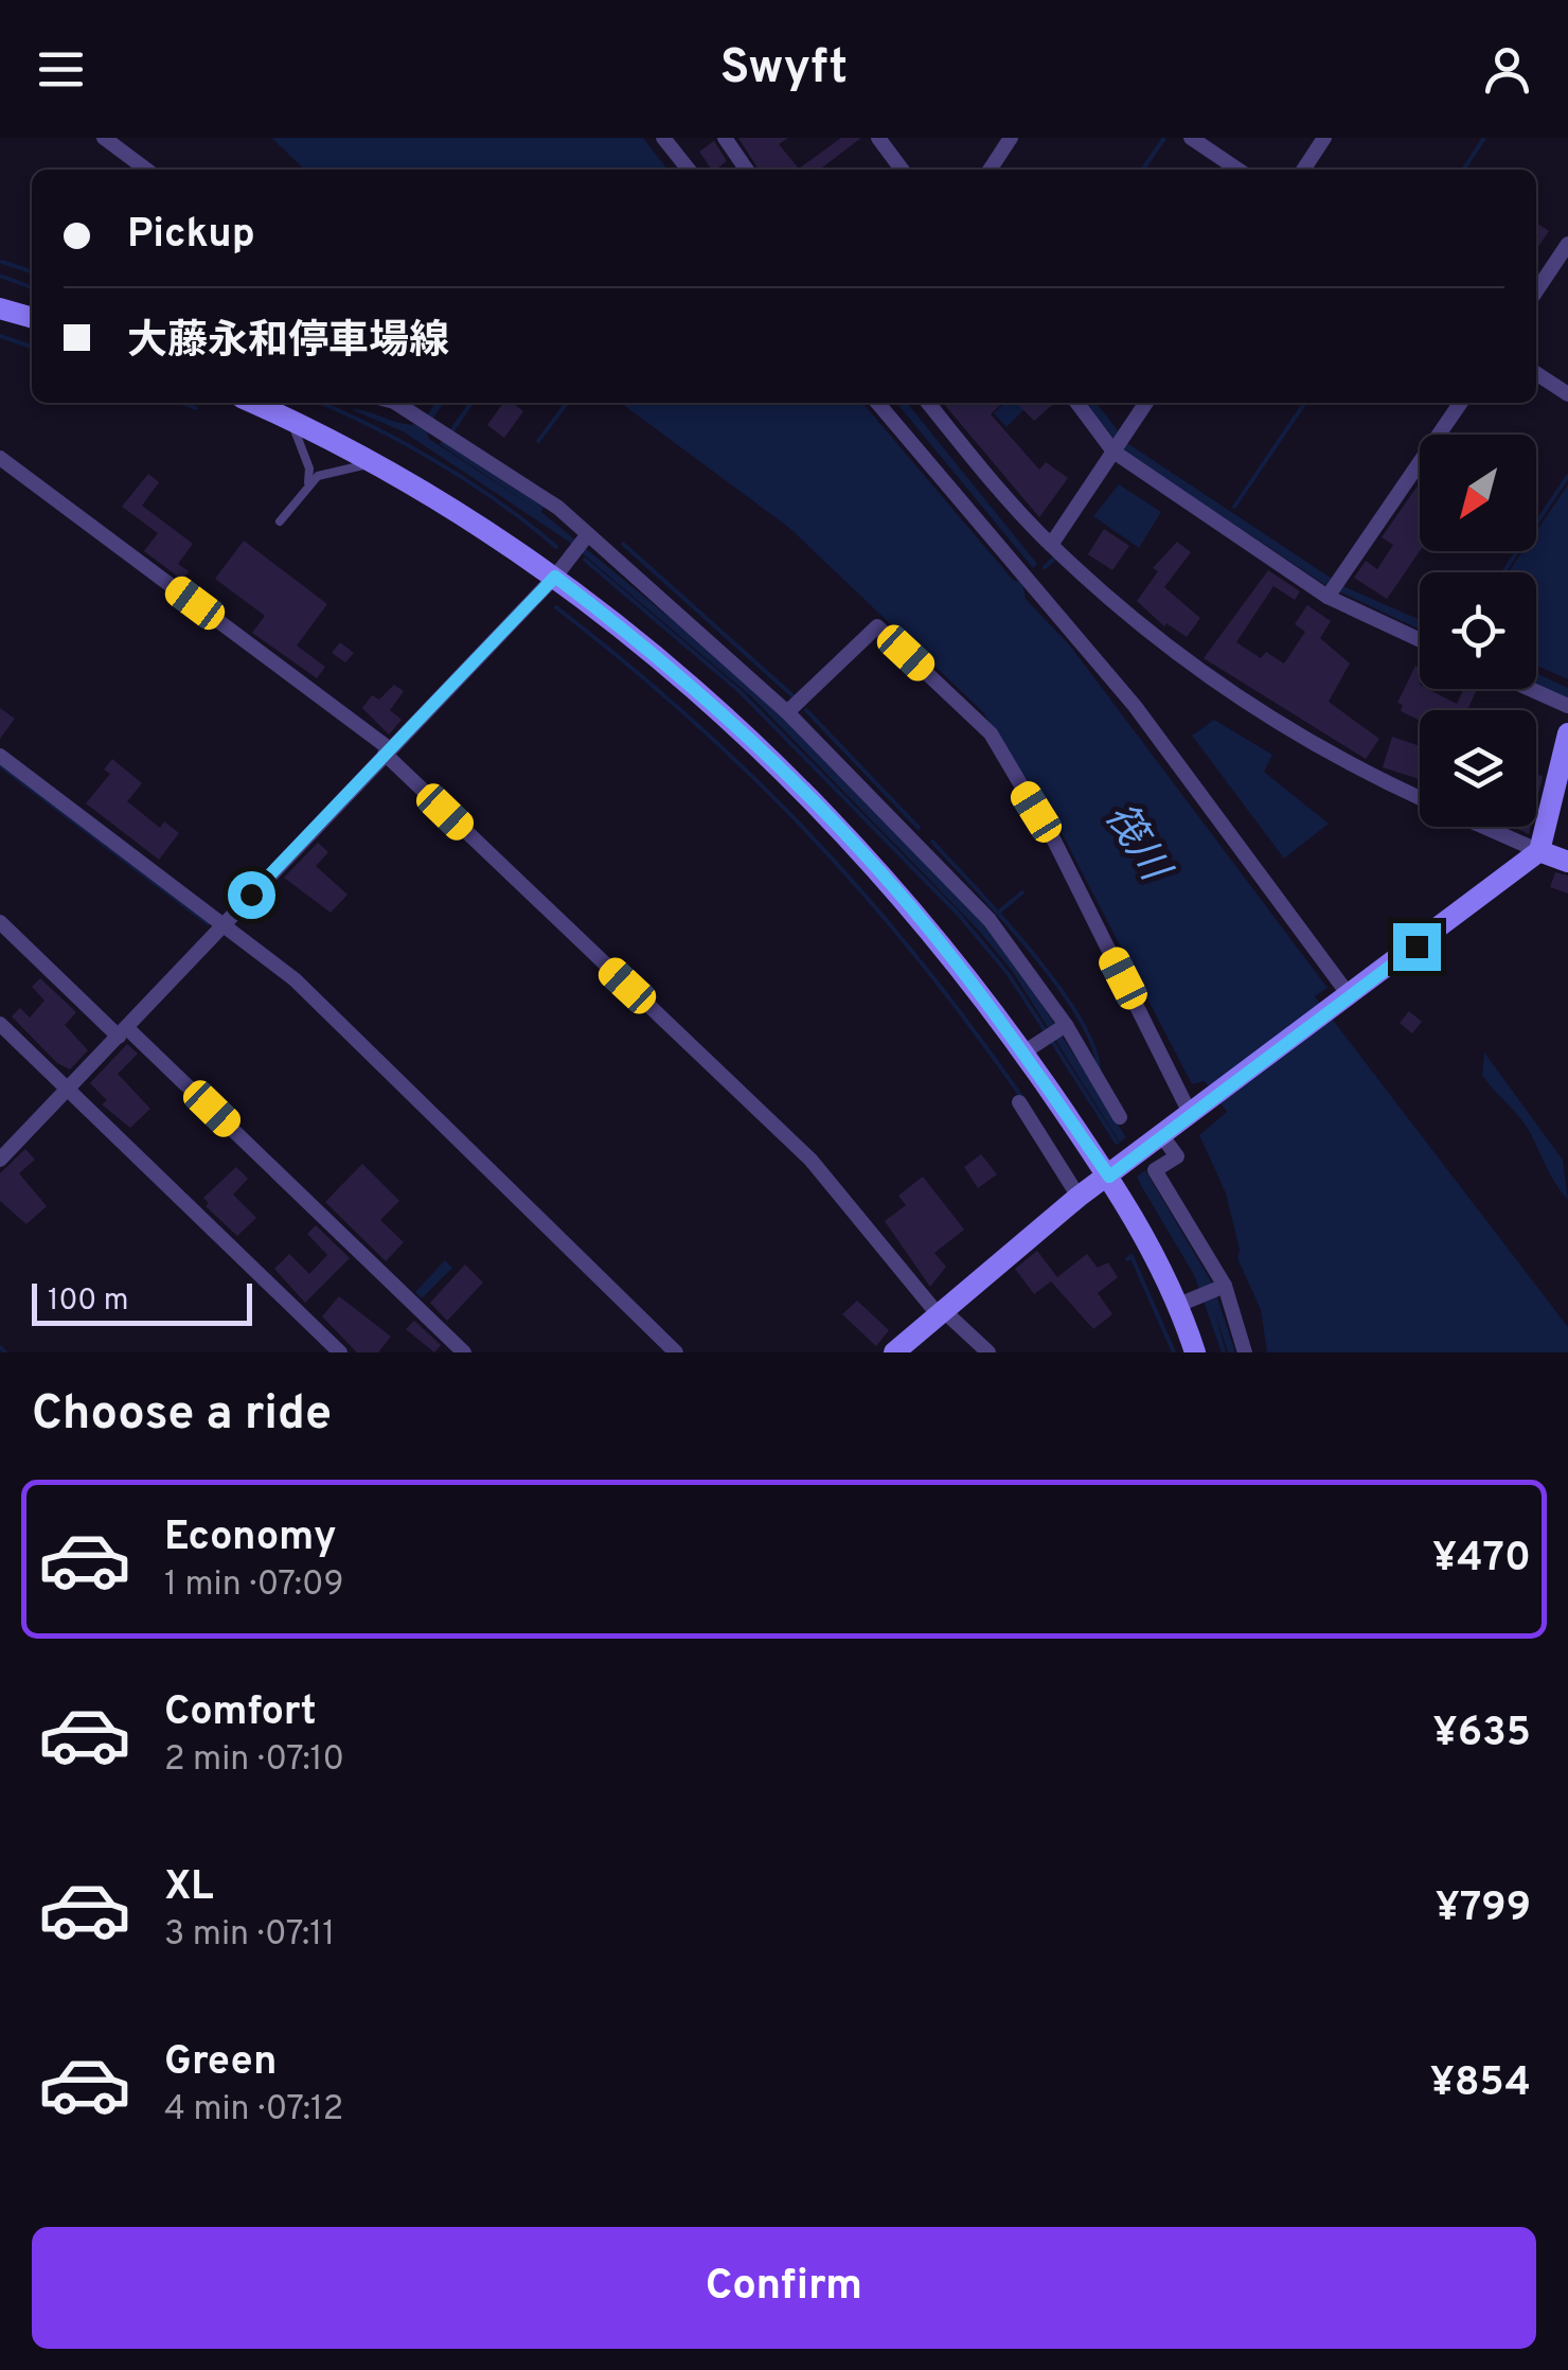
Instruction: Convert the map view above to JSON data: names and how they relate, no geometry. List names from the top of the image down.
{
  "water": ["筏川"],
  "scale_bar": "100 m",
  "north": "bottom left",
  "page": {
    "header": "Swyft",
    "banner": ["Pickup", "大藤永和停車場線"],
    "scale": "100 m",
    "heading": "Choose a ride",
    "list": [
      {
        "name": "Economy",
        "note": "1 min · 07:09",
        "value": "¥470"
      },
      {
        "name": "Comfort",
        "note": "2 min · 07:10",
        "value": "¥635"
      },
      {
        "name": "XL",
        "note": "3 min · 07:11",
        "value": "¥799"
      },
      {
        "name": "Green",
        "note": "4 min · 07:12",
        "value": "¥854"
      }
    ],
    "buttons": "Confirm"
  }
}
